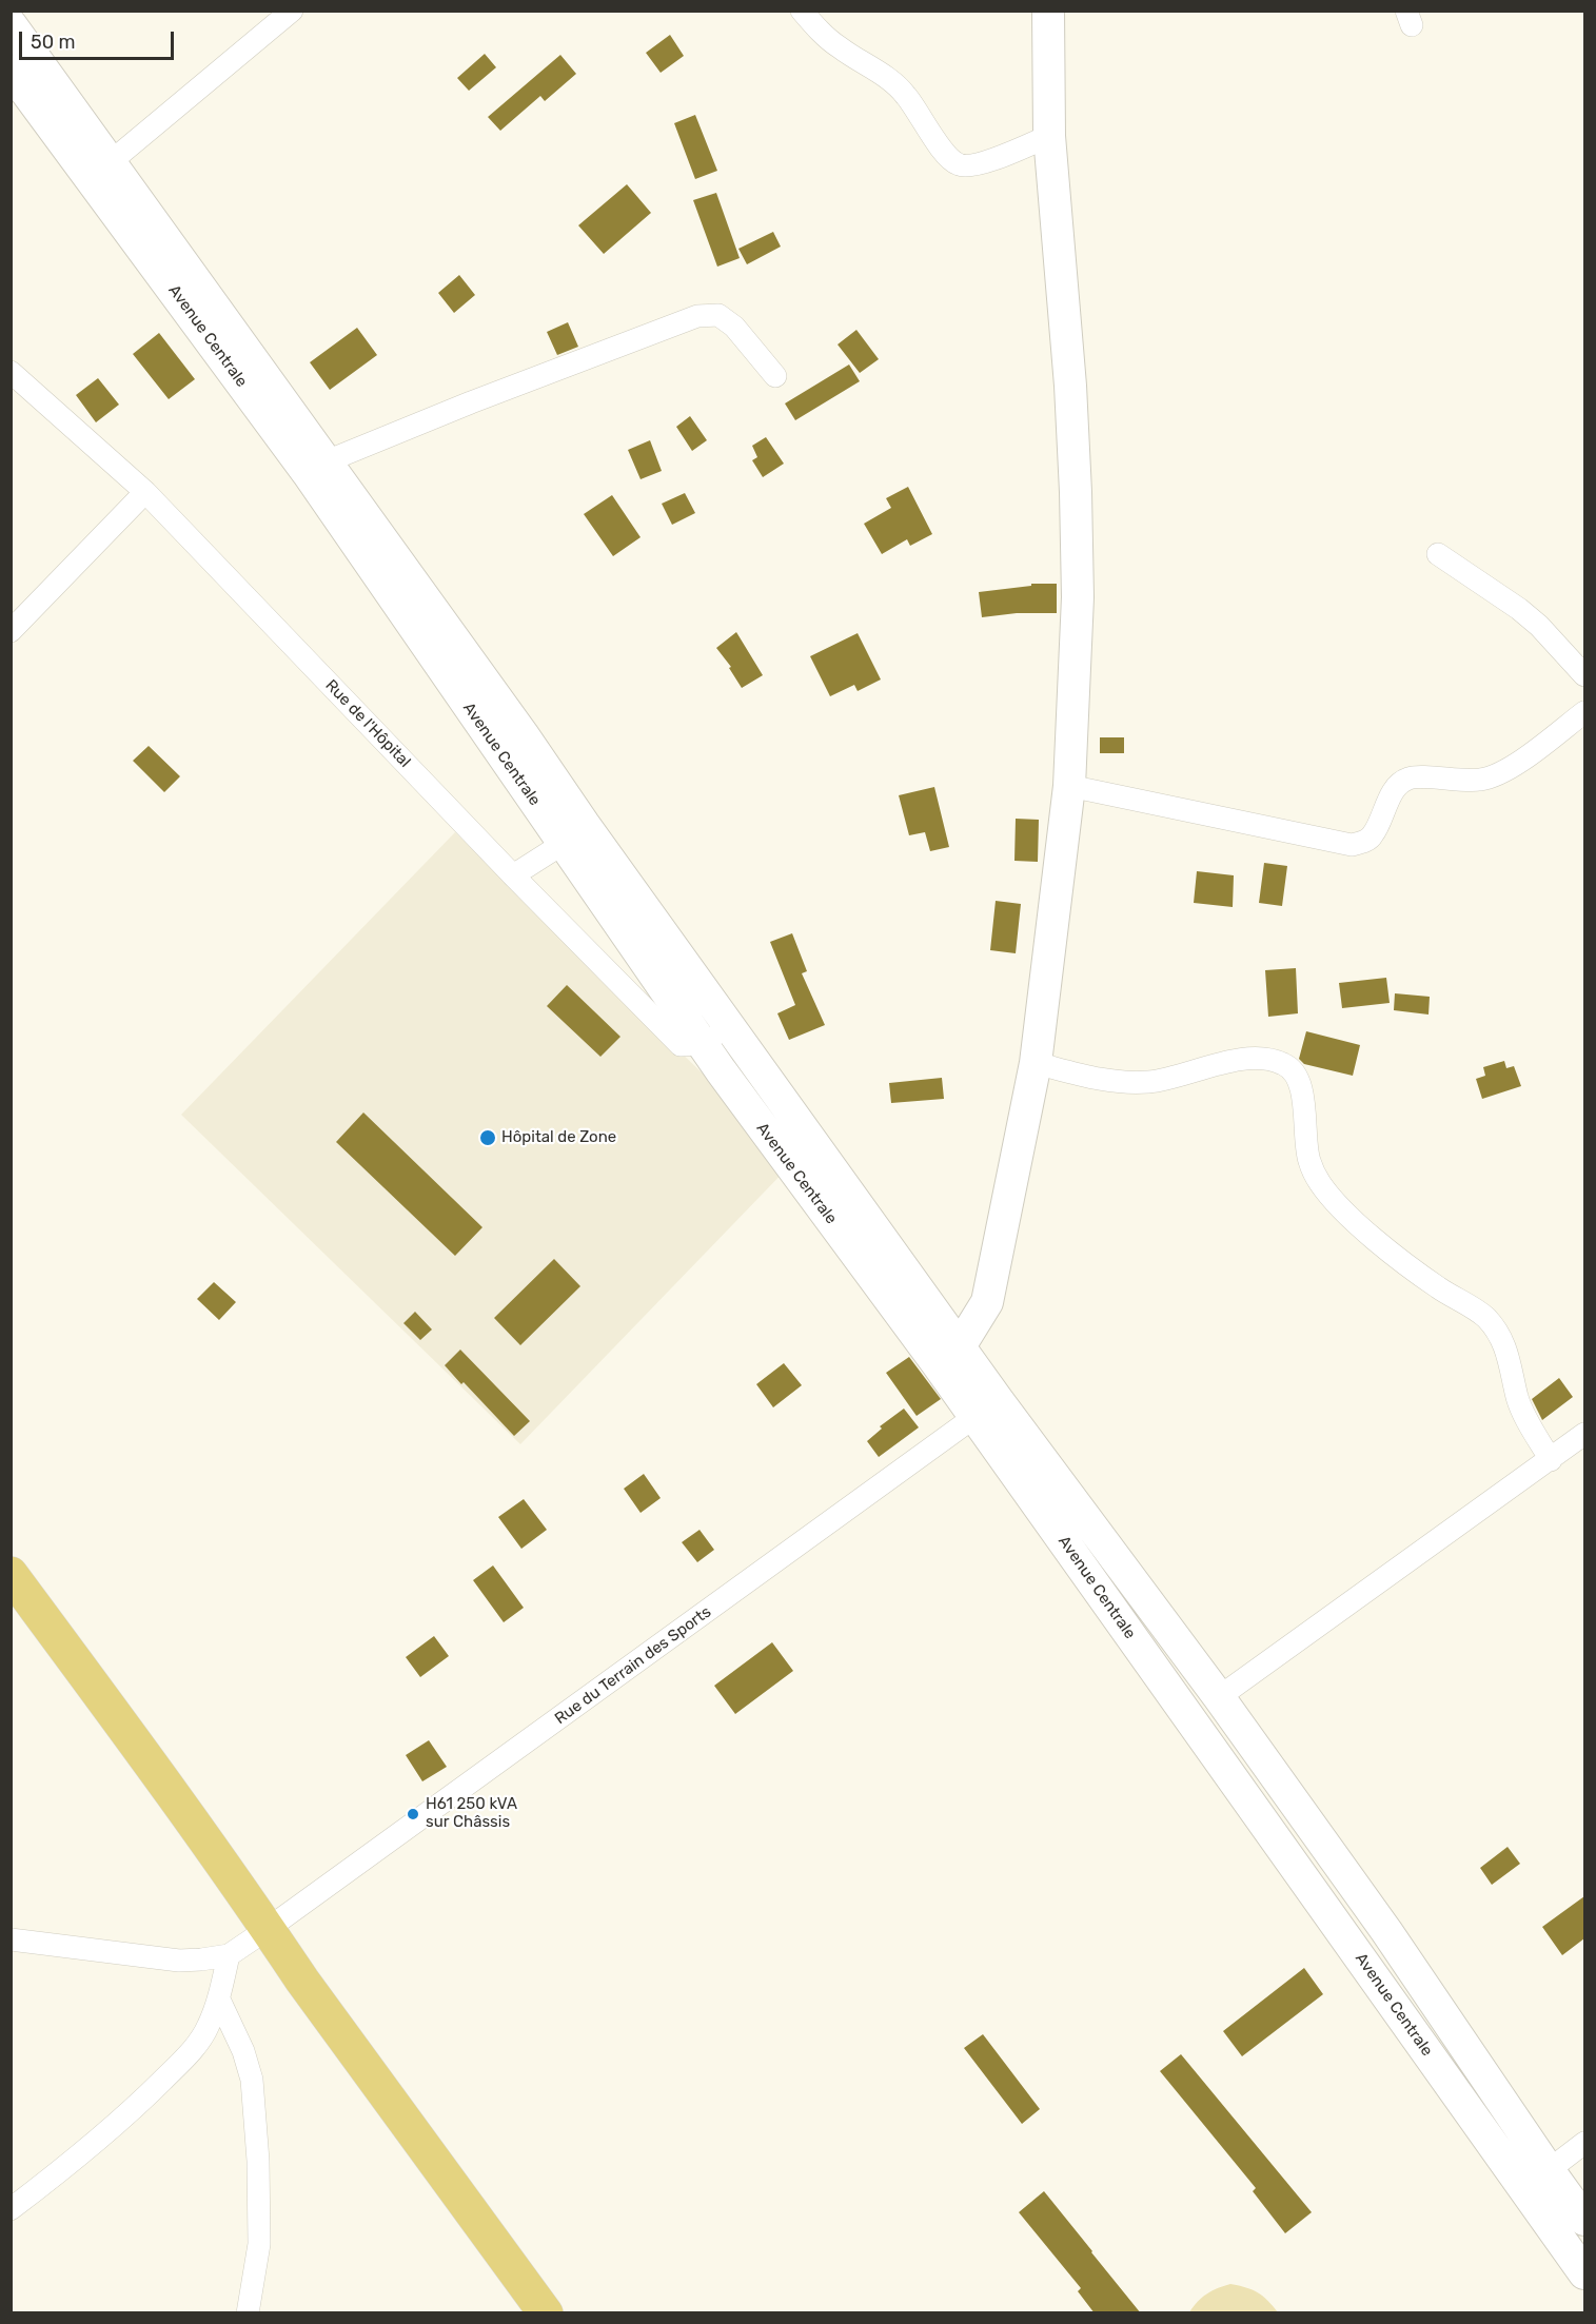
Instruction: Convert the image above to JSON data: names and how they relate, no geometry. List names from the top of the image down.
{
  "streets": {
    "street": ["Avenue Centrale", "Rue de l'Hôpital", "Rue du Terrain des Sports"]
  },
  "crossings": [
    ["Avenue Centrale", "Rue de l'Hôpital"],
    ["Avenue Centrale", "Rue du Terrain des Sports"]
  ],
  "places": ["Hôpital de Zone", "H61 250 kVA sur Châssis"],
  "scale_bar": "50 m"
}
